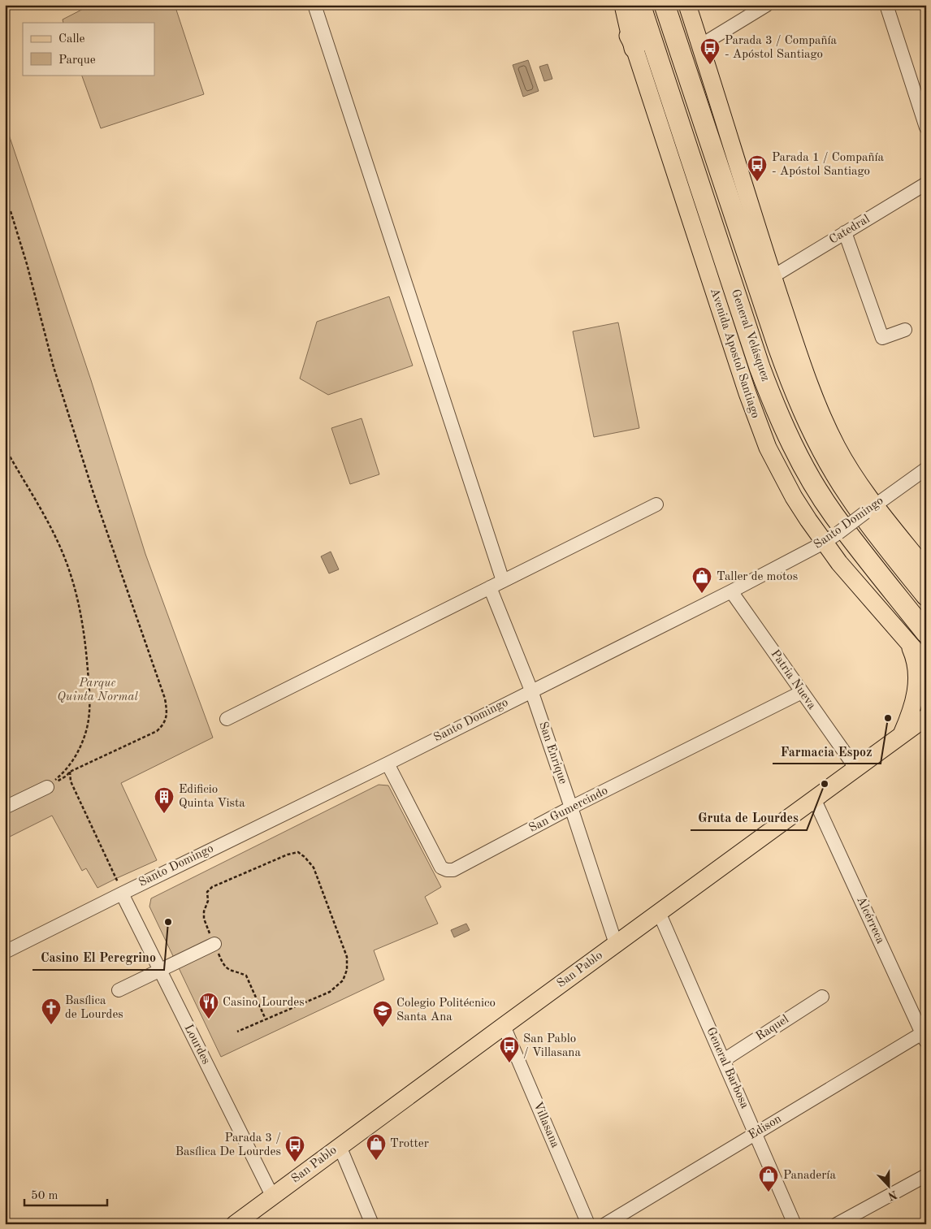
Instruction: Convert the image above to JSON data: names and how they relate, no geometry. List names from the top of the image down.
{
  "streets": {
    "highway": ["General Velásquez"],
    "main road": ["Avenida Apostol Santiago", "San Pablo"],
    "street": [
      "Catedral",
      "Santo Domingo",
      "Patria Nueva",
      "San Enrique",
      "San Gumercindo",
      "Alcérreca",
      "Raquel",
      "Lourdes",
      "General Barbosa",
      "Villasana",
      "Edison"
    ]
  },
  "crossings": [
    ["Avenida Apostol Santiago", "Santo Domingo"],
    ["Santo Domingo", "Patria Nueva"],
    ["Santo Domingo", "San Enrique"],
    ["Santo Domingo", "San Gumercindo"],
    ["Santo Domingo", "Lourdes"],
    ["Patria Nueva", "San Gumercindo"],
    ["Patria Nueva", "San Pablo"],
    ["San Enrique", "San Gumercindo"],
    ["San Enrique", "San Pablo"],
    ["Alcérreca", "San Pablo"],
    ["Alcérreca", "Edison"],
    ["San Pablo", "Lourdes"],
    ["San Pablo", "General Barbosa"],
    ["San Pablo", "Villasana"],
    ["Raquel", "General Barbosa"],
    ["General Barbosa", "Edison"]
  ],
  "parks": ["Parque Quinta Normal"],
  "places": {
    "bus stop": [
      "Parada 3 / Compañía - Apóstol Santiago",
      "Parada 1 / Compañía - Apóstol Santiago",
      "San Pablo / Villasana",
      "Parada 3 / Basílica De Lourdes"
    ],
    "shop": ["Taller de motos", "Trotter", "Panadería"],
    "other": ["Farmacia Espoz", "Gruta de Lourdes", "Casino El Peregrino"],
    "building": ["Edificio Quinta Vista"],
    "restaurant": ["Casino Lourdes"],
    "church": ["Basílica de Lourdes"],
    "school or university": ["Colegio Politécnico Santa Ana"]
  },
  "legend": ["Calle", "Parque"],
  "scale_bar": "50 m",
  "north": "bottom"
}
